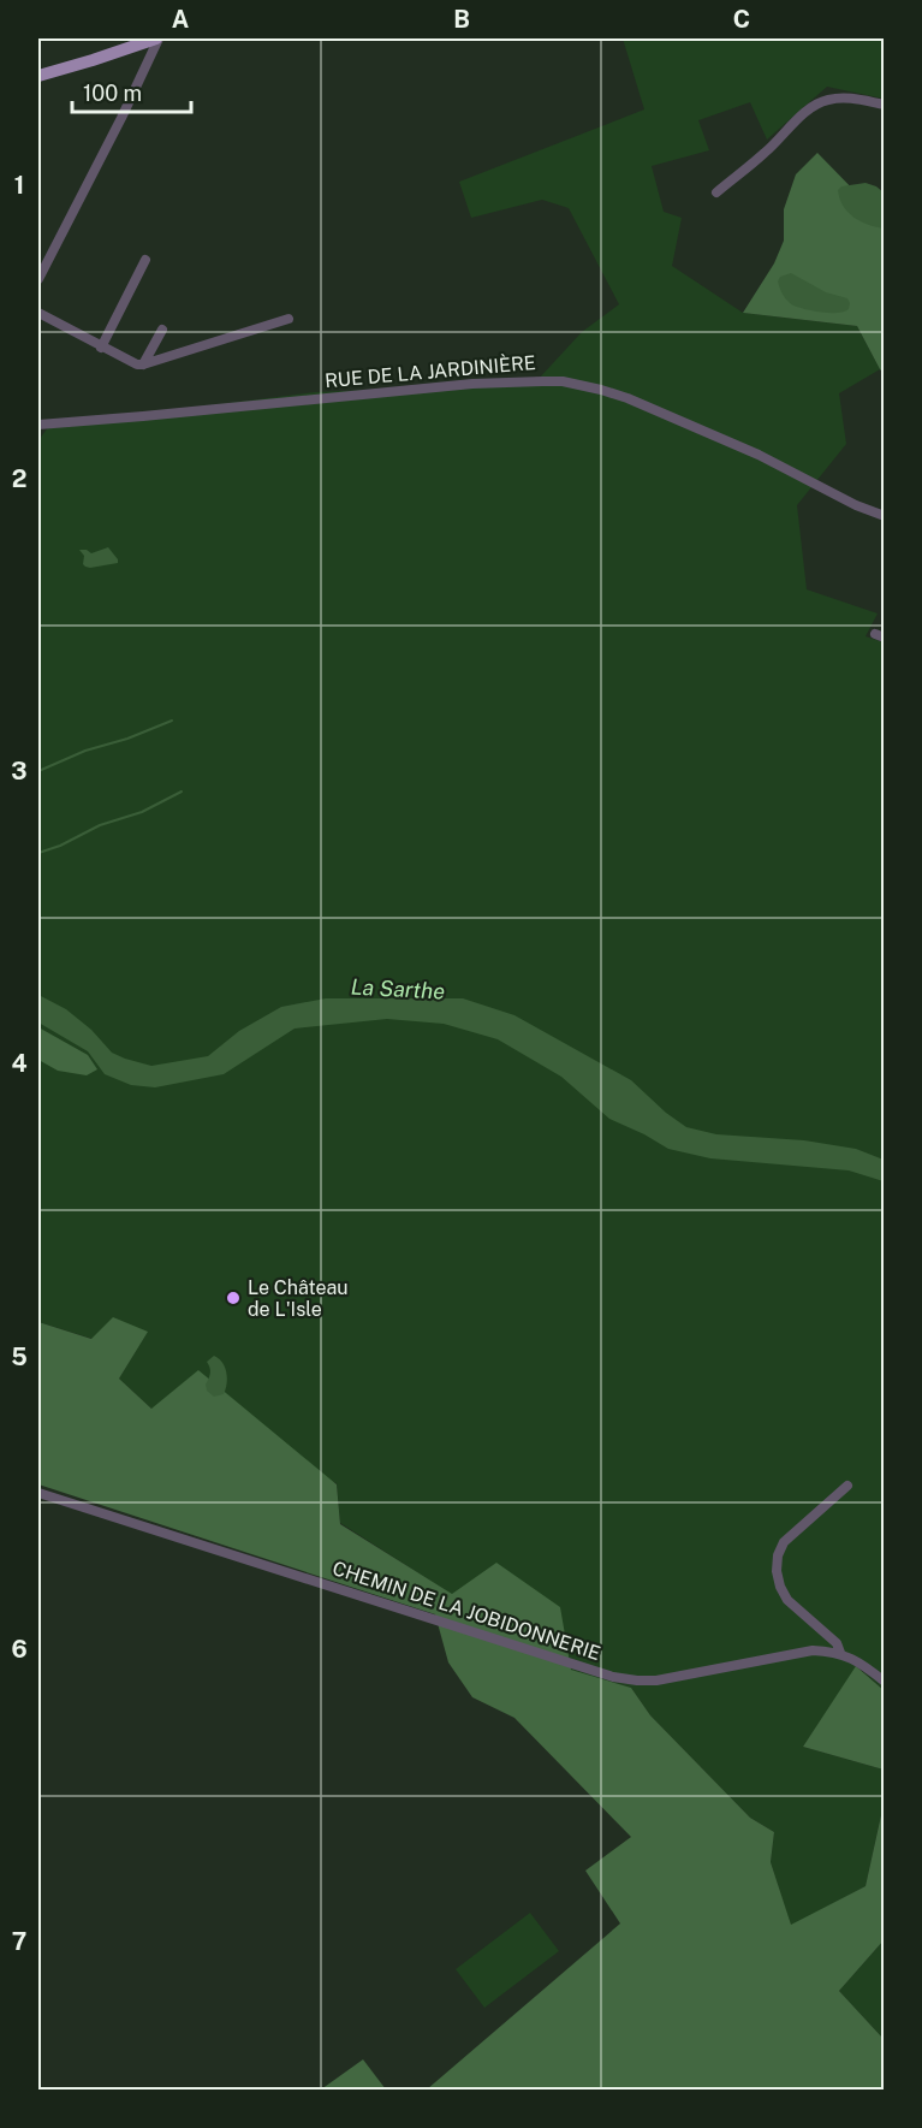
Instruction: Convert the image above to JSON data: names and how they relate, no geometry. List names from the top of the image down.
{
  "streets": {
    "street": ["RUE DE LA JARDINIÈRE", "CHEMIN DE LA JOBIDONNERIE"]
  },
  "water": ["La Sarthe"],
  "places": ["Le Château de L'Isle"],
  "scale_bar": "100 m",
  "grid": {
    "columns": ["A", "B", "C"],
    "rows": [
      "1",
      "2",
      "3",
      "4",
      "5",
      "6",
      "7"
    ]
  }
}
